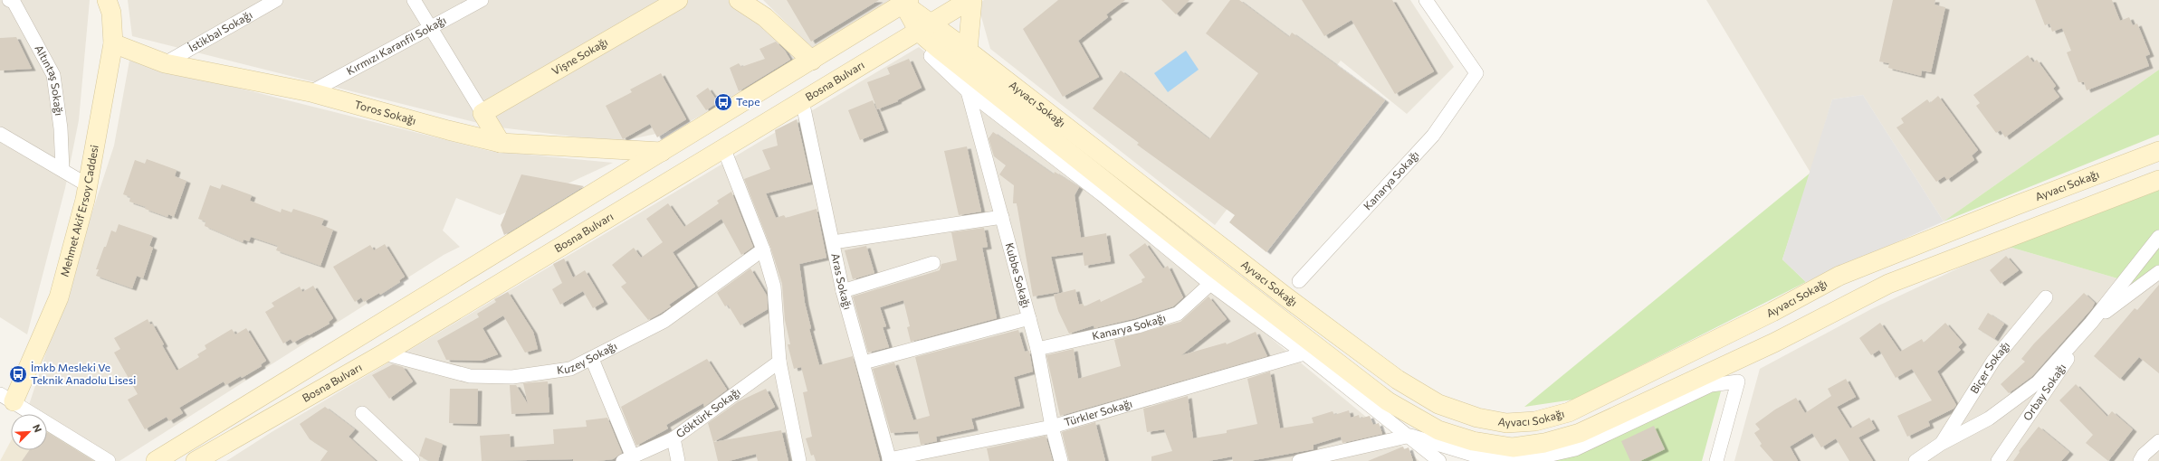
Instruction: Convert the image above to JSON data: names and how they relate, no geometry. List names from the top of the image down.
{
  "streets": {
    "main road": [
      "Vişne Sokağı",
      "Bosna Bulvarı",
      "Ayvacı Sokağı",
      "Toros Sokağı",
      "Mehmet Akif Ersoy Caddesi"
    ],
    "street": [
      "İstikbal Sokağı",
      "Kırmızı Karanfil Sokağı",
      "Altıntaş Sokağı",
      "Kanarya Sokağı",
      "Kubbe Sokağı",
      "Aras Sokağı",
      "Kuzey Sokağı",
      "Biçer Sokağı",
      "Orbay Sokağı",
      "Göktürk Sokağı",
      "Türkler Sokağı"
    ]
  },
  "crossings": [
    ["İstikbal Sokağı", "Toros Sokağı"],
    ["Kırmızı Karanfil Sokağı", "Toros Sokağı"],
    ["Bosna Bulvarı", "Ayvacı Sokağı"],
    ["Bosna Bulvarı", "Aras Sokağı"],
    ["Bosna Bulvarı", "Kuzey Sokağı"],
    ["Toros Sokağı", "Mehmet Akif Ersoy Caddesi"],
    ["Kanarya Sokağı", "Kubbe Sokağı"],
    ["Kubbe Sokağı", "Türkler Sokağı"],
    ["Aras Sokağı", "Türkler Sokağı"],
    ["Kuzey Sokağı", "Göktürk Sokağı"]
  ],
  "places": {
    "bus stop": ["Tepe", "İmkb Mesleki Ve Teknik Anadolu Lisesi"]
  },
  "north": "top right"
}
